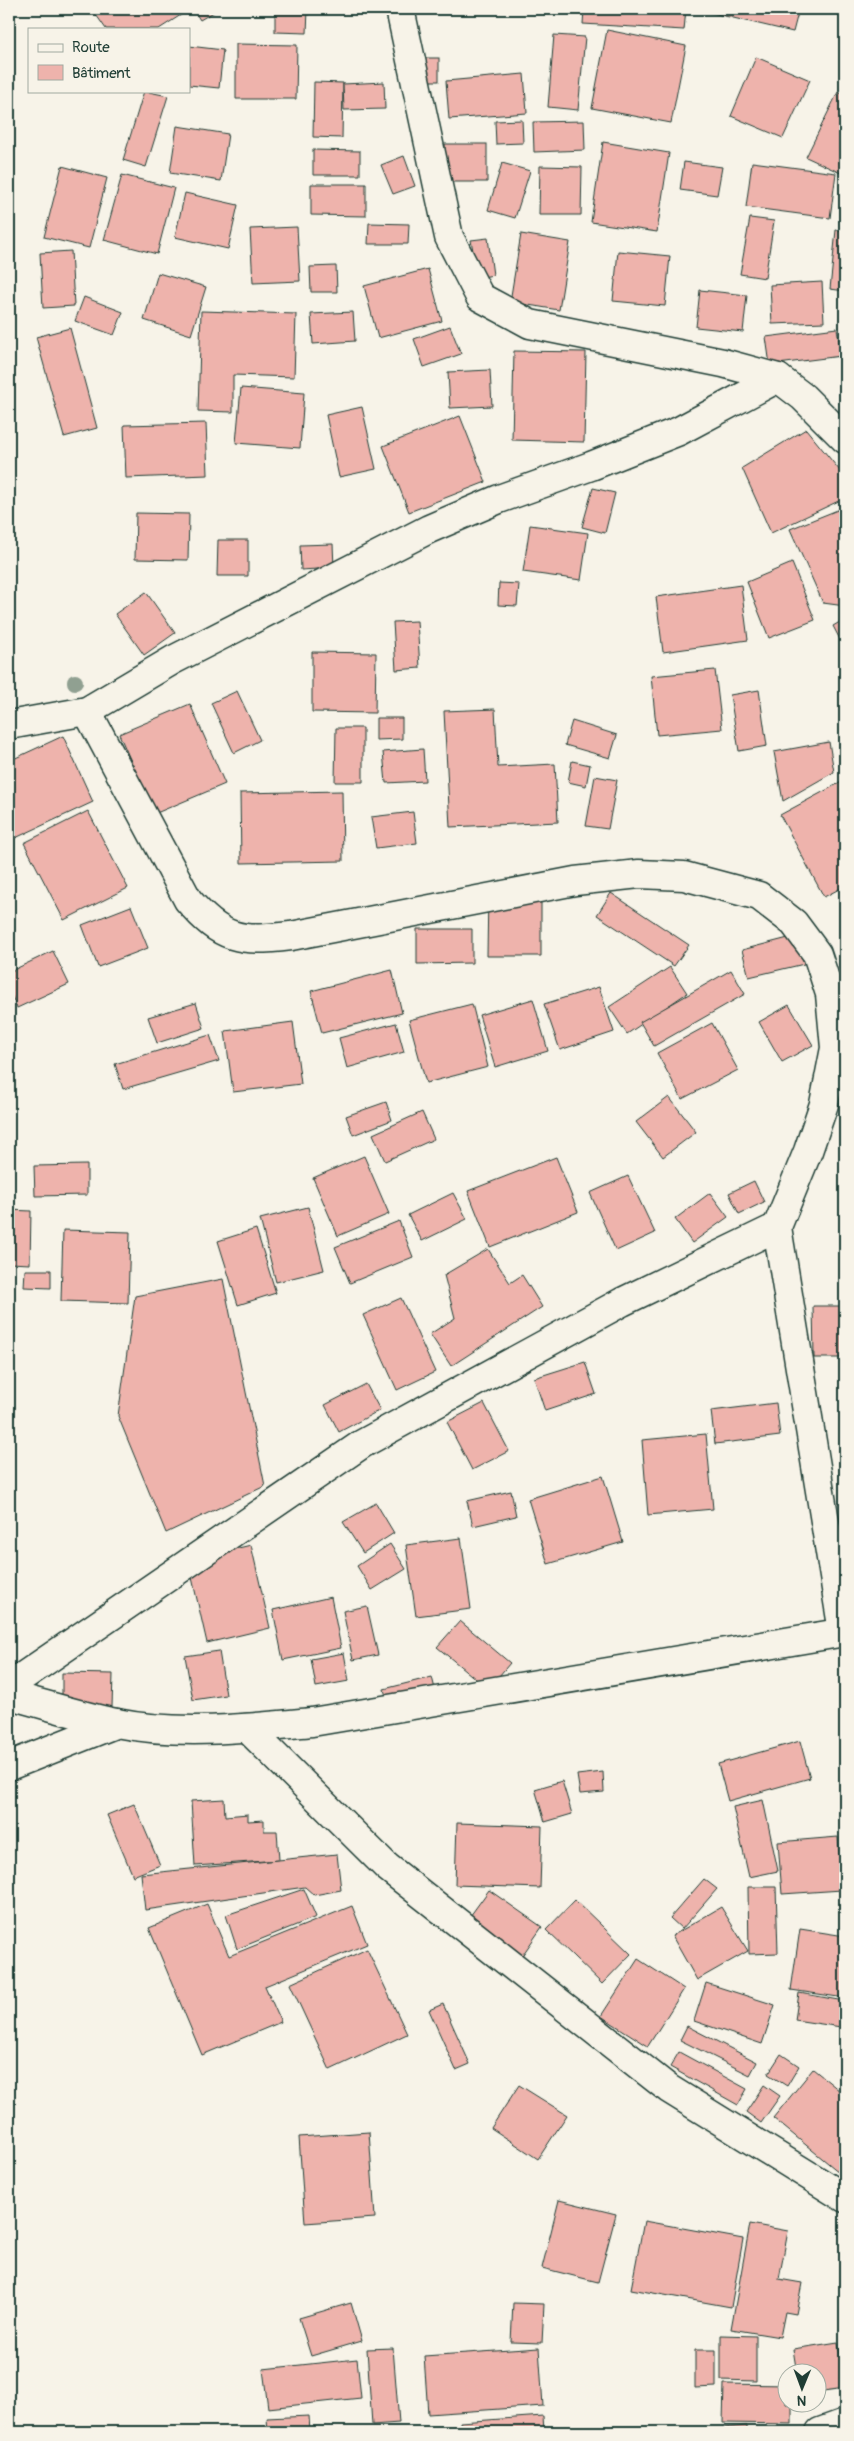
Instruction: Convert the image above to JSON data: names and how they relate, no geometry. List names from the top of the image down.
{
  "legend": ["Route", "Bâtiment"],
  "north": "bottom"
}
